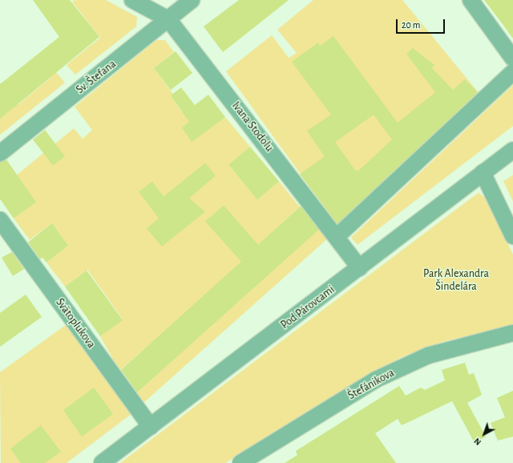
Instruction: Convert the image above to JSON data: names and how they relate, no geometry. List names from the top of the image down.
{
  "streets": {
    "street": [
      "Sv. Štefana",
      "Ivana Stodolu",
      "Pod Párovcami",
      "Svätoplukova",
      "Štefánikova"
    ]
  },
  "crossings": [
    ["Sv. Štefana", "Ivana Stodolu"],
    ["Ivana Stodolu", "Pod Párovcami"],
    ["Pod Párovcami", "Svätoplukova"]
  ],
  "parks": ["Park Alexandra Šindelára"],
  "scale_bar": "20 m",
  "north": "bottom left"
}
